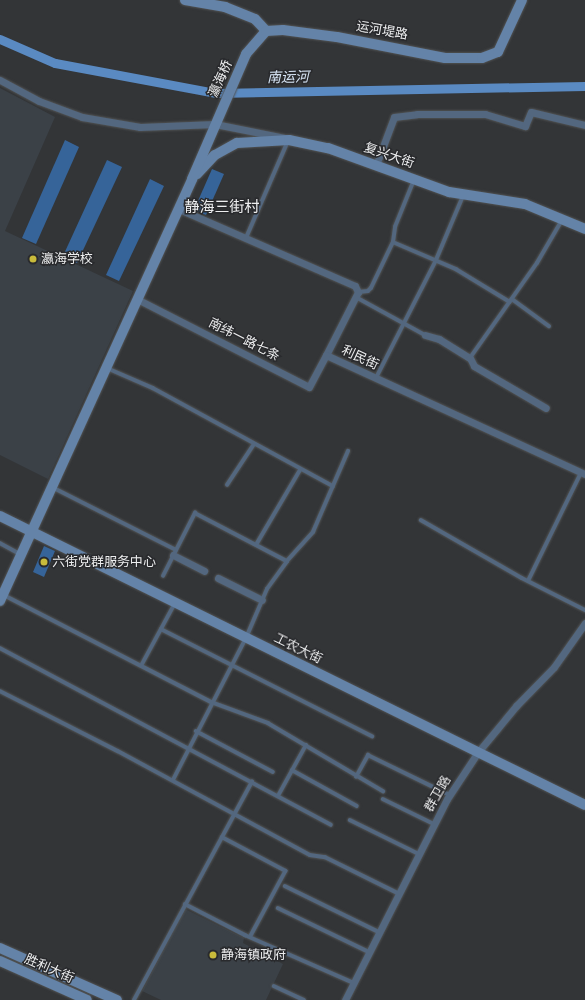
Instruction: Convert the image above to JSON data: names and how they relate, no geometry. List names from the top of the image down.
{
  "streets": {
    "street": [
      "运河堤路",
      "瀛海桥",
      "复兴大街",
      "南纬一路七条",
      "利民街",
      "工农大街",
      "群卫路",
      "胜利大街"
    ]
  },
  "crossings": [
    ["运河堤路", "瀛海桥"],
    ["瀛海桥", "复兴大街"],
    ["瀛海桥", "南纬一路七条"],
    ["瀛海桥", "工农大街"],
    ["南纬一路七条", "利民街"],
    ["工农大街", "群卫路"]
  ],
  "districts": ["静海三街村"],
  "water": ["南运河"],
  "places": ["瀛海学校", "六街党群服务中心", "静海镇政府"]
}
